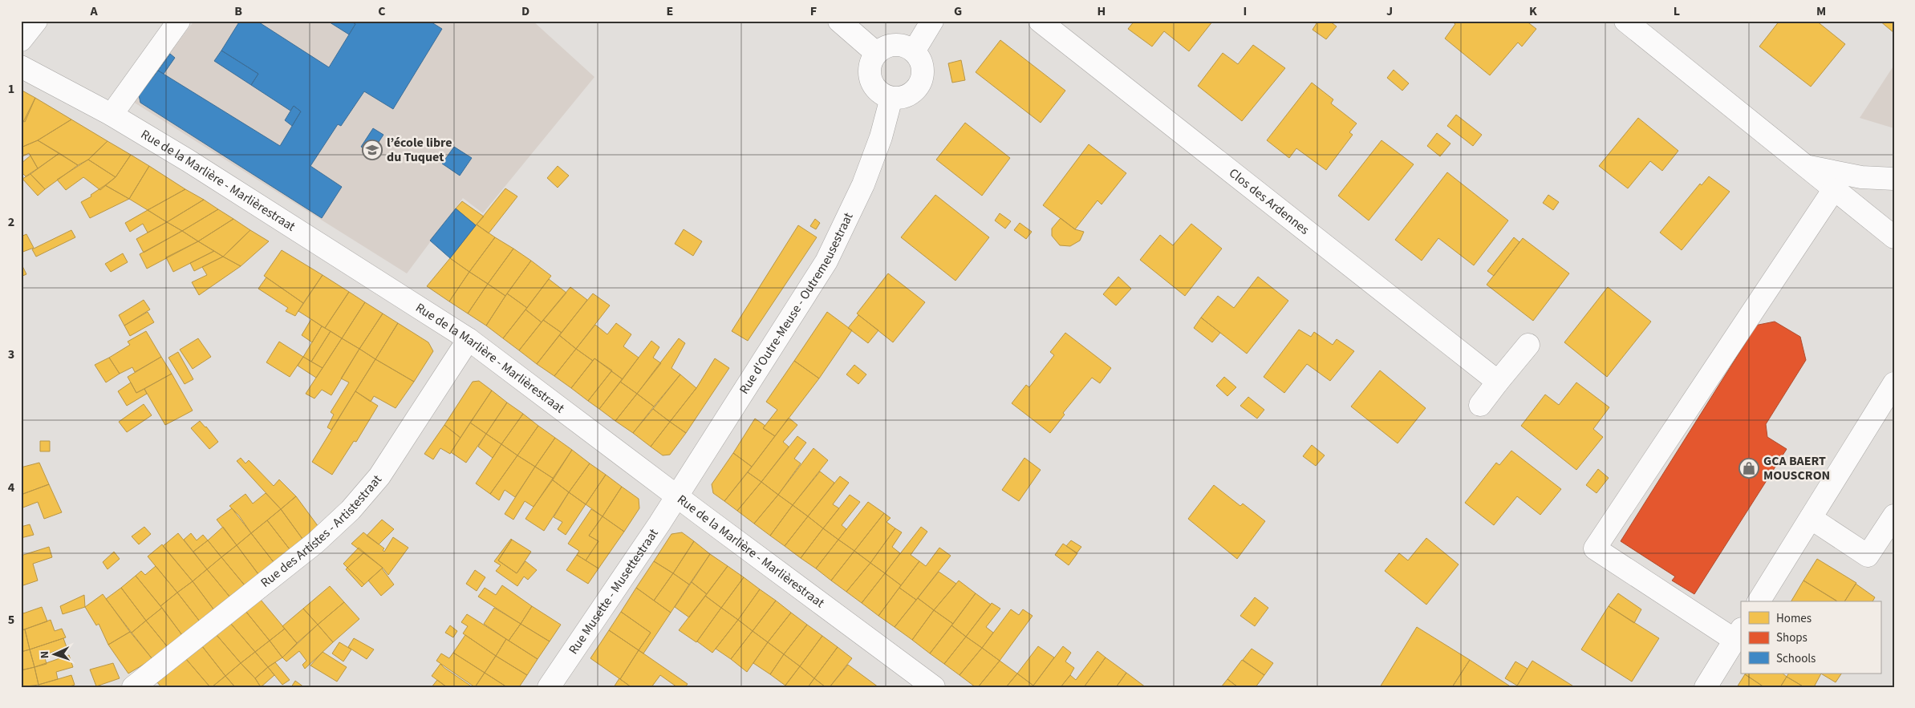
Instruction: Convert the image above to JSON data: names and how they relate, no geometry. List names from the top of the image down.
{
  "streets": {
    "street": [
      "Rue de la Marlière - Marlièrestraat",
      "Clos des Ardennes",
      "Rue d'Outre-Meuse - Outremeusestraat",
      "Rue des Artistes - Artistestraat",
      "Rue Musette - Musettestraat"
    ]
  },
  "crossings": [
    ["Rue de la Marlière - Marlièrestraat", "Rue d'Outre-Meuse - Outremeusestraat"],
    ["Rue de la Marlière - Marlièrestraat", "Rue des Artistes - Artistestraat"],
    ["Rue de la Marlière - Marlièrestraat", "Rue Musette - Musettestraat"],
    ["Rue d'Outre-Meuse - Outremeusestraat", "Rue Musette - Musettestraat"]
  ],
  "places": {
    "school or university": ["l’école libre du Tuquet"],
    "shop": ["GCA BAERT MOUSCRON"]
  },
  "legend": ["Homes", "Shops", "Schools"],
  "north": "left",
  "grid": {
    "columns": [
      "A",
      "B",
      "C",
      "D",
      "E",
      "F",
      "G",
      "H",
      "I",
      "J",
      "K",
      "L",
      "M"
    ],
    "rows": [
      "1",
      "2",
      "3",
      "4",
      "5"
    ]
  }
}
